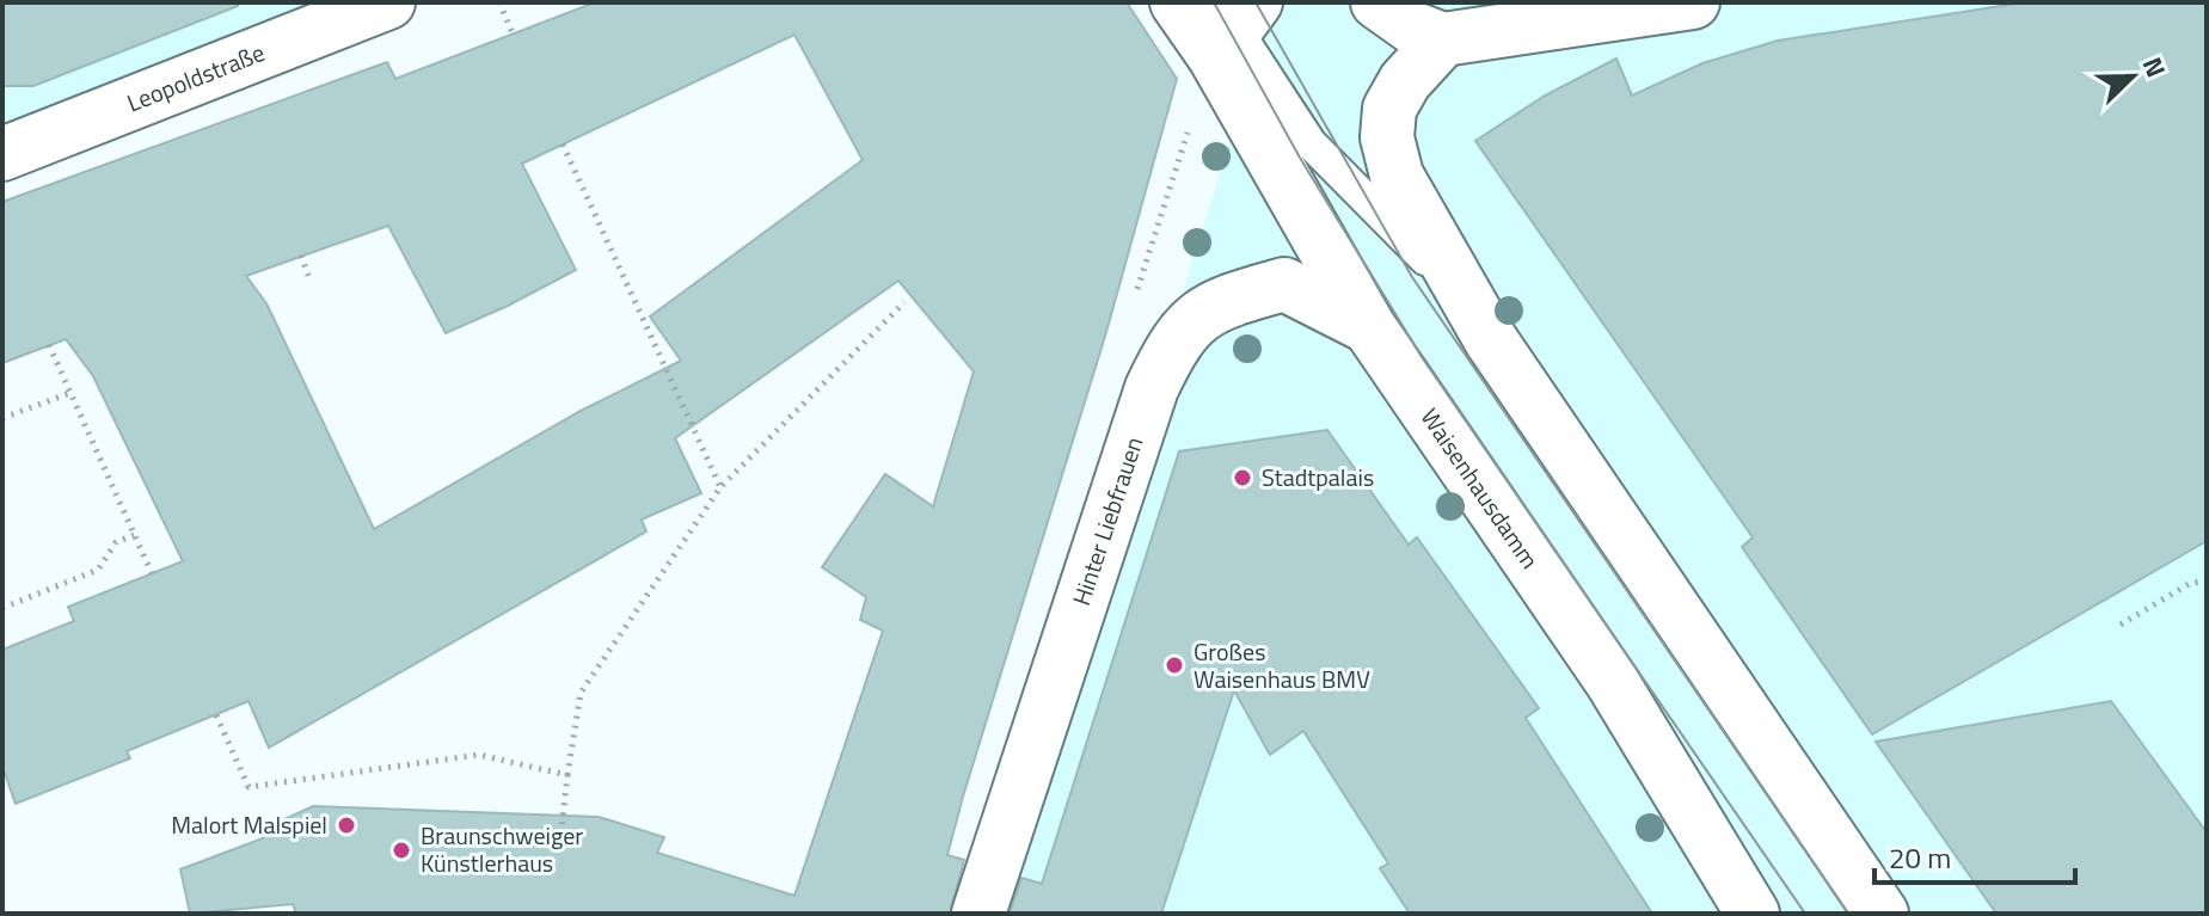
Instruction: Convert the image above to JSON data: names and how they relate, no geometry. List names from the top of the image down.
{
  "streets": {
    "street": ["Leopoldstraße", "Waisenhausdamm", "Hinter Liebfrauen"]
  },
  "crossings": [
    ["Waisenhausdamm", "Hinter Liebfrauen"]
  ],
  "places": [
    "Stadtpalais",
    "Großes Waisenhaus BMV",
    "Malort Malspiel",
    "Braunschweiger Künstlerhaus"
  ],
  "scale_bar": "20 m",
  "north": "top right"
}
